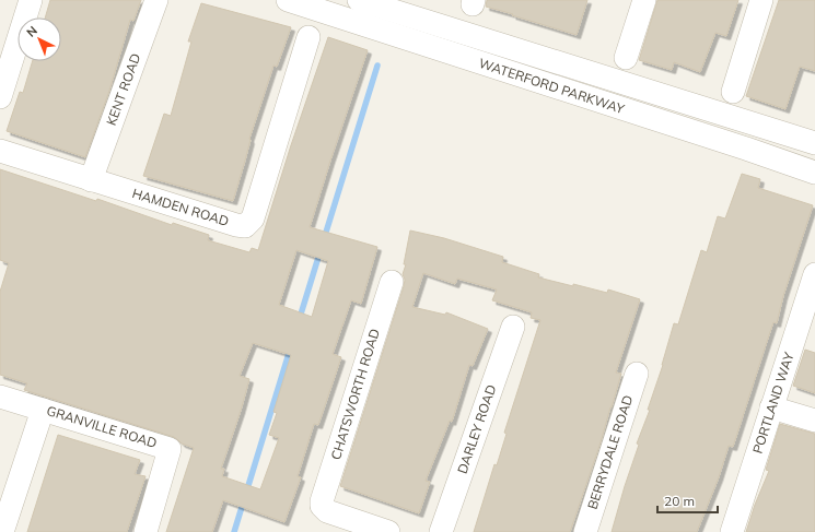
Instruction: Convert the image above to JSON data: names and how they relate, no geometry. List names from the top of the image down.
{
  "streets": {
    "street": [
      "WATERFORD PARKWAY",
      "KENT ROAD",
      "HAMDEN ROAD",
      "CHATSWORTH ROAD",
      "PORTLAND WAY",
      "GRANVILLE ROAD",
      "DARLEY ROAD",
      "BERRYDALE ROAD"
    ]
  },
  "crossings": [
    ["KENT ROAD", "HAMDEN ROAD"]
  ],
  "scale_bar": "20 m",
  "north": "top left"
}
